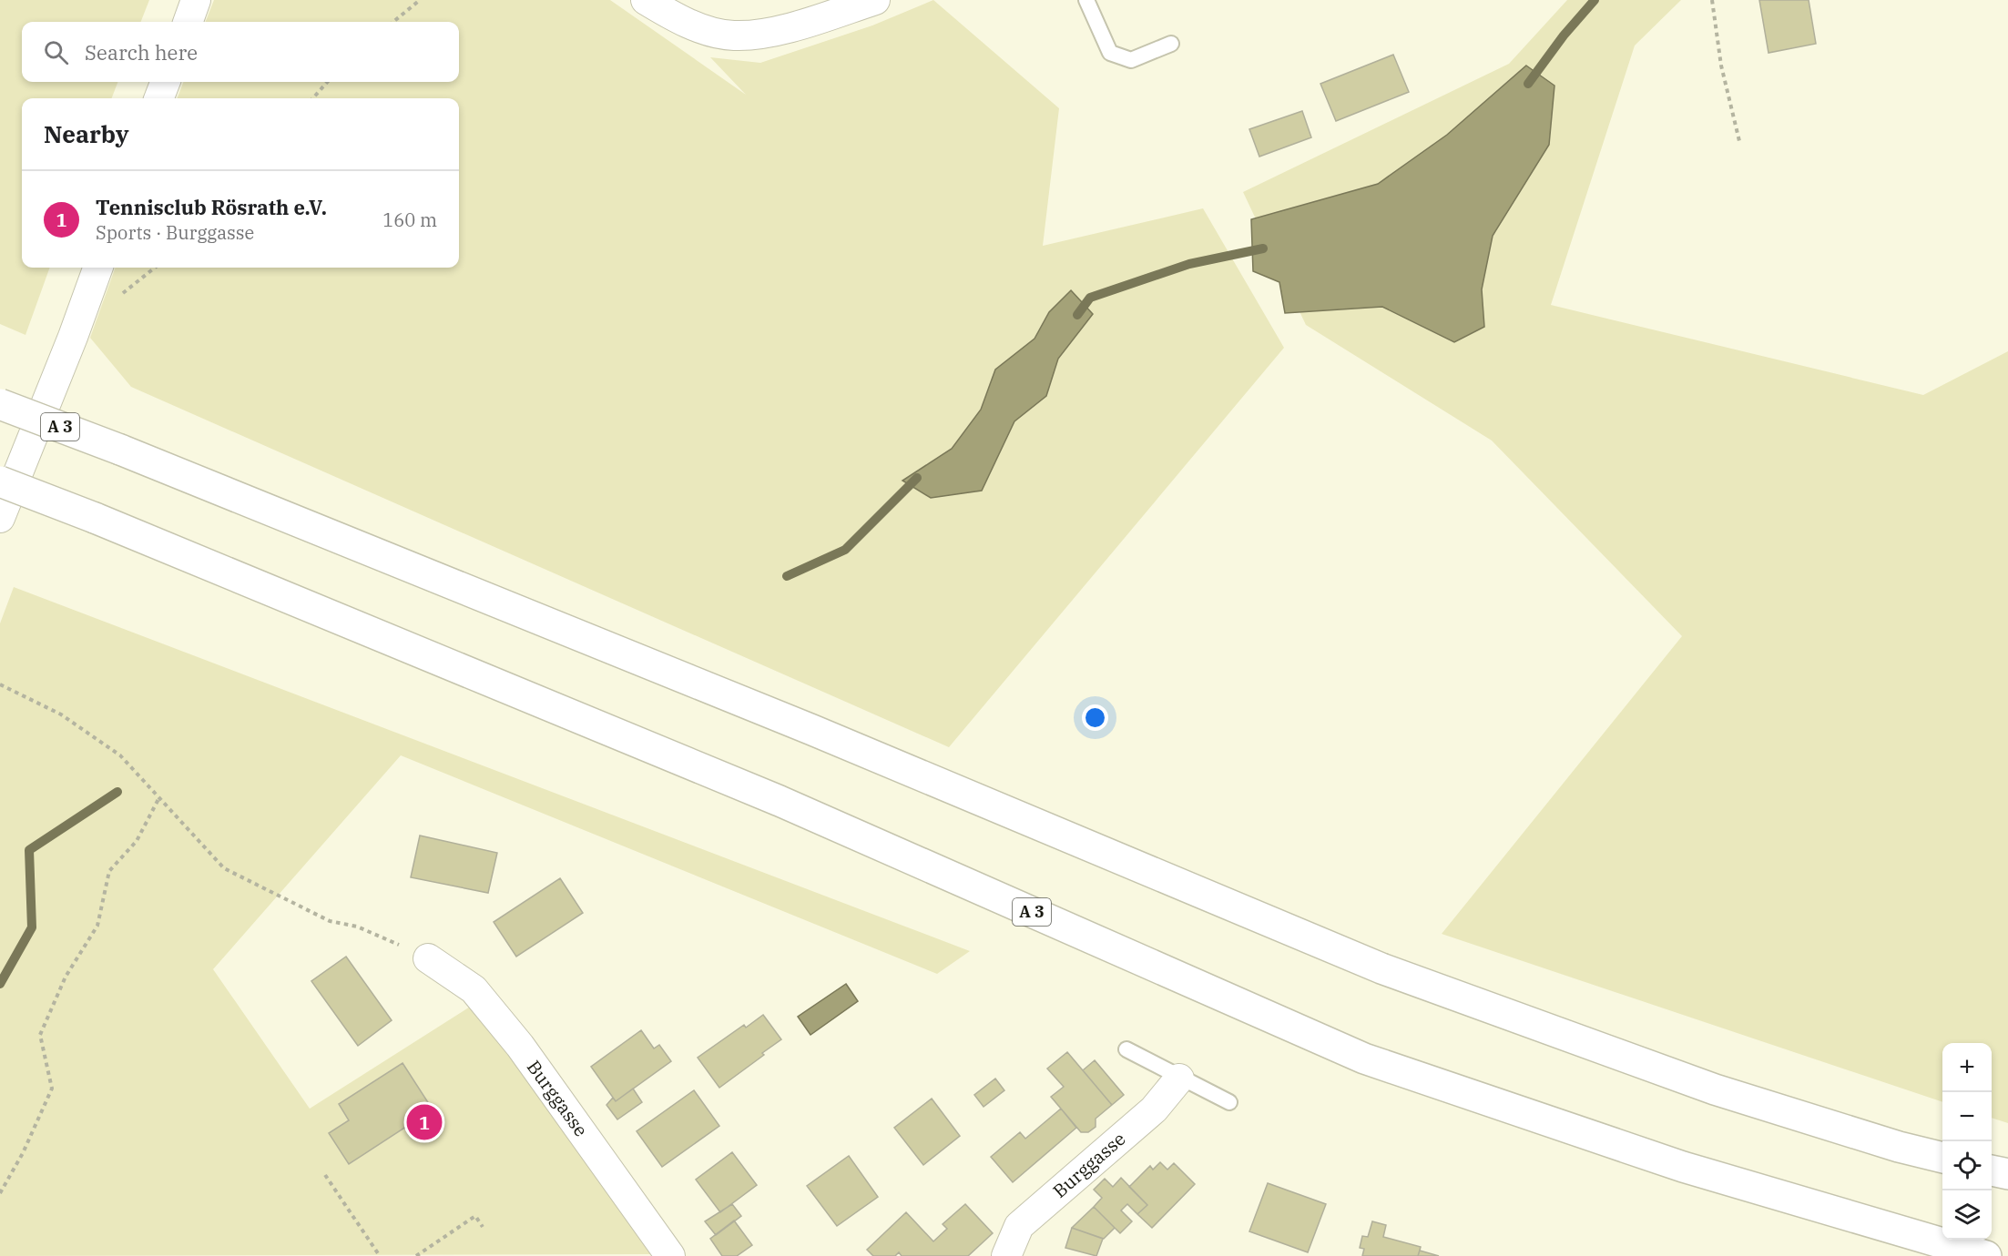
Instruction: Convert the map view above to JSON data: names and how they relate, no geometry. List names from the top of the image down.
{
  "streets": {
    "highway": ["A 3"],
    "street": ["Burggasse"]
  },
  "page": {
    "search": "Search here",
    "heading": "Nearby",
    "list": [
      {
        "mark": "1",
        "name": "Tennisclub Rösrath e.V.",
        "note": "Sports · Burggasse",
        "value": "160 m"
      }
    ],
    "map_buttons": ["+", "−"],
    "pins": "1"
  }
}
